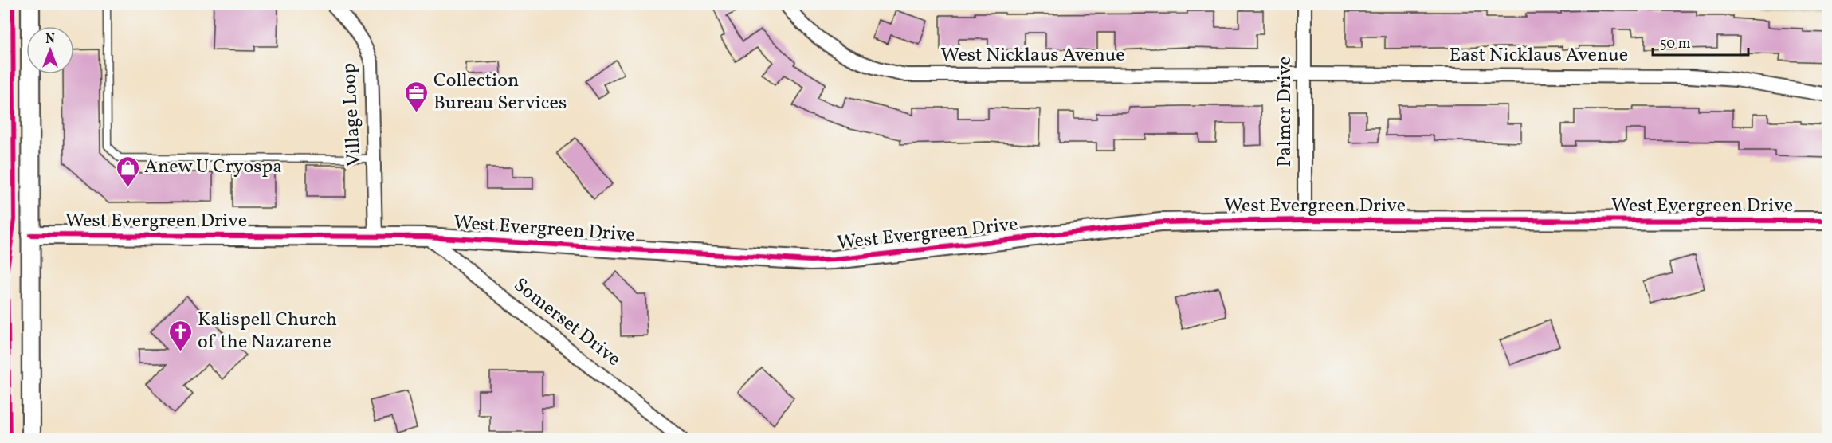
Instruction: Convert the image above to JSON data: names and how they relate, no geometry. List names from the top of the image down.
{
  "streets": {
    "street": [
      "West Nicklaus Avenue",
      "East Nicklaus Avenue",
      "Palmer Drive",
      "Village Loop",
      "West Evergreen Drive",
      "Somerset Drive"
    ]
  },
  "crossings": [
    ["West Nicklaus Avenue", "East Nicklaus Avenue"],
    ["West Nicklaus Avenue", "Palmer Drive"],
    ["East Nicklaus Avenue", "Palmer Drive"],
    ["Palmer Drive", "West Evergreen Drive"],
    ["Village Loop", "West Evergreen Drive"],
    ["West Evergreen Drive", "Somerset Drive"]
  ],
  "places": {
    "office": ["Collection Bureau Services"],
    "shop": ["Anew U Cryospa"],
    "church": ["Kalispell Church of the Nazarene"]
  },
  "scale_bar": "50 m",
  "north": "top"
}
